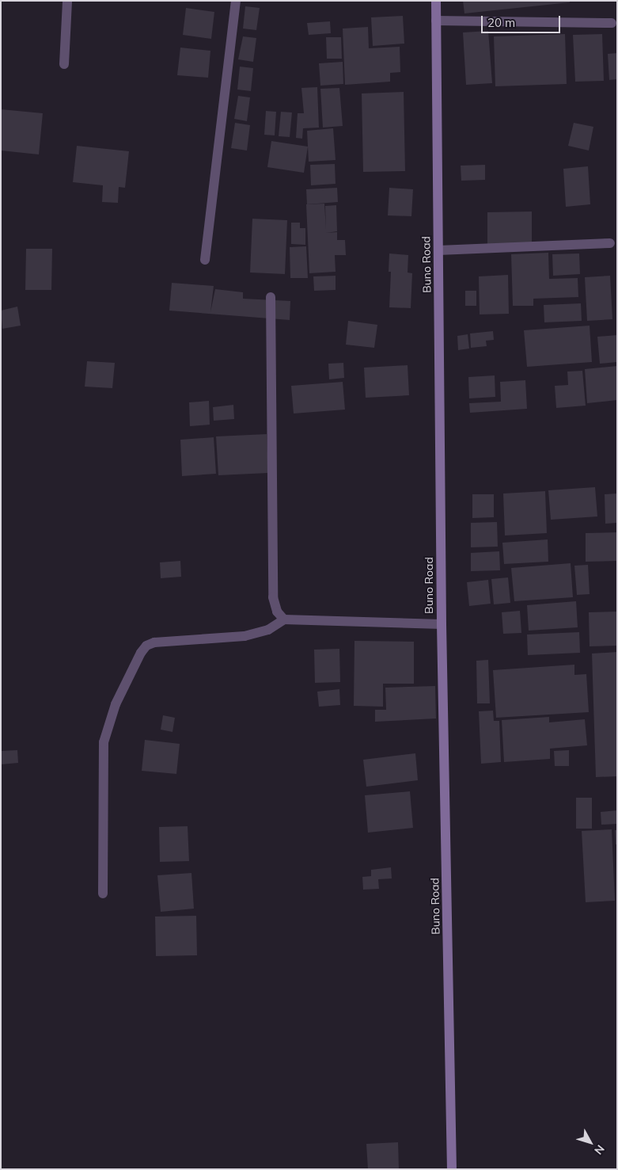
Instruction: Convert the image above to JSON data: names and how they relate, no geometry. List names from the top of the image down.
{
  "streets": {
    "street": ["Buno Road"]
  },
  "scale_bar": "20 m",
  "north": "bottom right"
}
